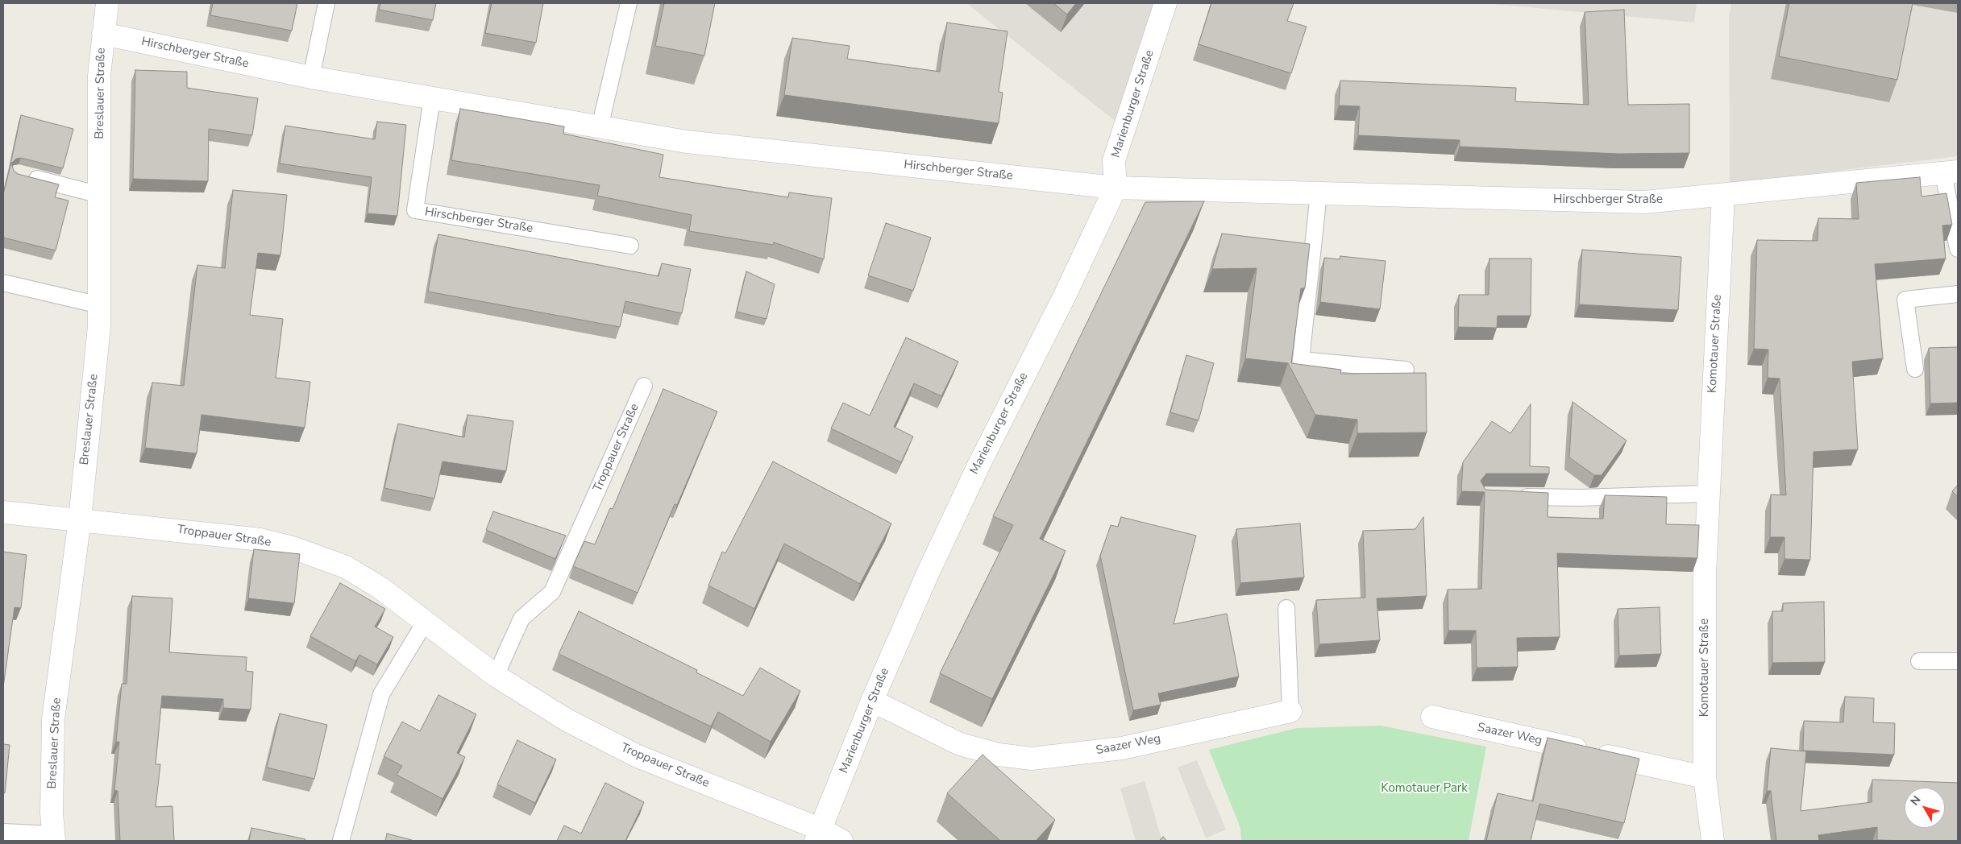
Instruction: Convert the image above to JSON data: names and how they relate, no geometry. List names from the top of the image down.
{
  "streets": {
    "street": [
      "Hirschberger Straße",
      "Breslauer Straße",
      "Marienburger Straße",
      "Komotauer Straße",
      "Troppauer Straße",
      "Saazer Weg"
    ]
  },
  "crossings": [
    ["Hirschberger Straße", "Breslauer Straße"],
    ["Hirschberger Straße", "Marienburger Straße"],
    ["Hirschberger Straße", "Komotauer Straße"],
    ["Breslauer Straße", "Troppauer Straße"],
    ["Marienburger Straße", "Troppauer Straße"],
    ["Marienburger Straße", "Saazer Weg"],
    ["Komotauer Straße", "Saazer Weg"]
  ],
  "parks": ["Komotauer Park"],
  "north": "top left"
}
